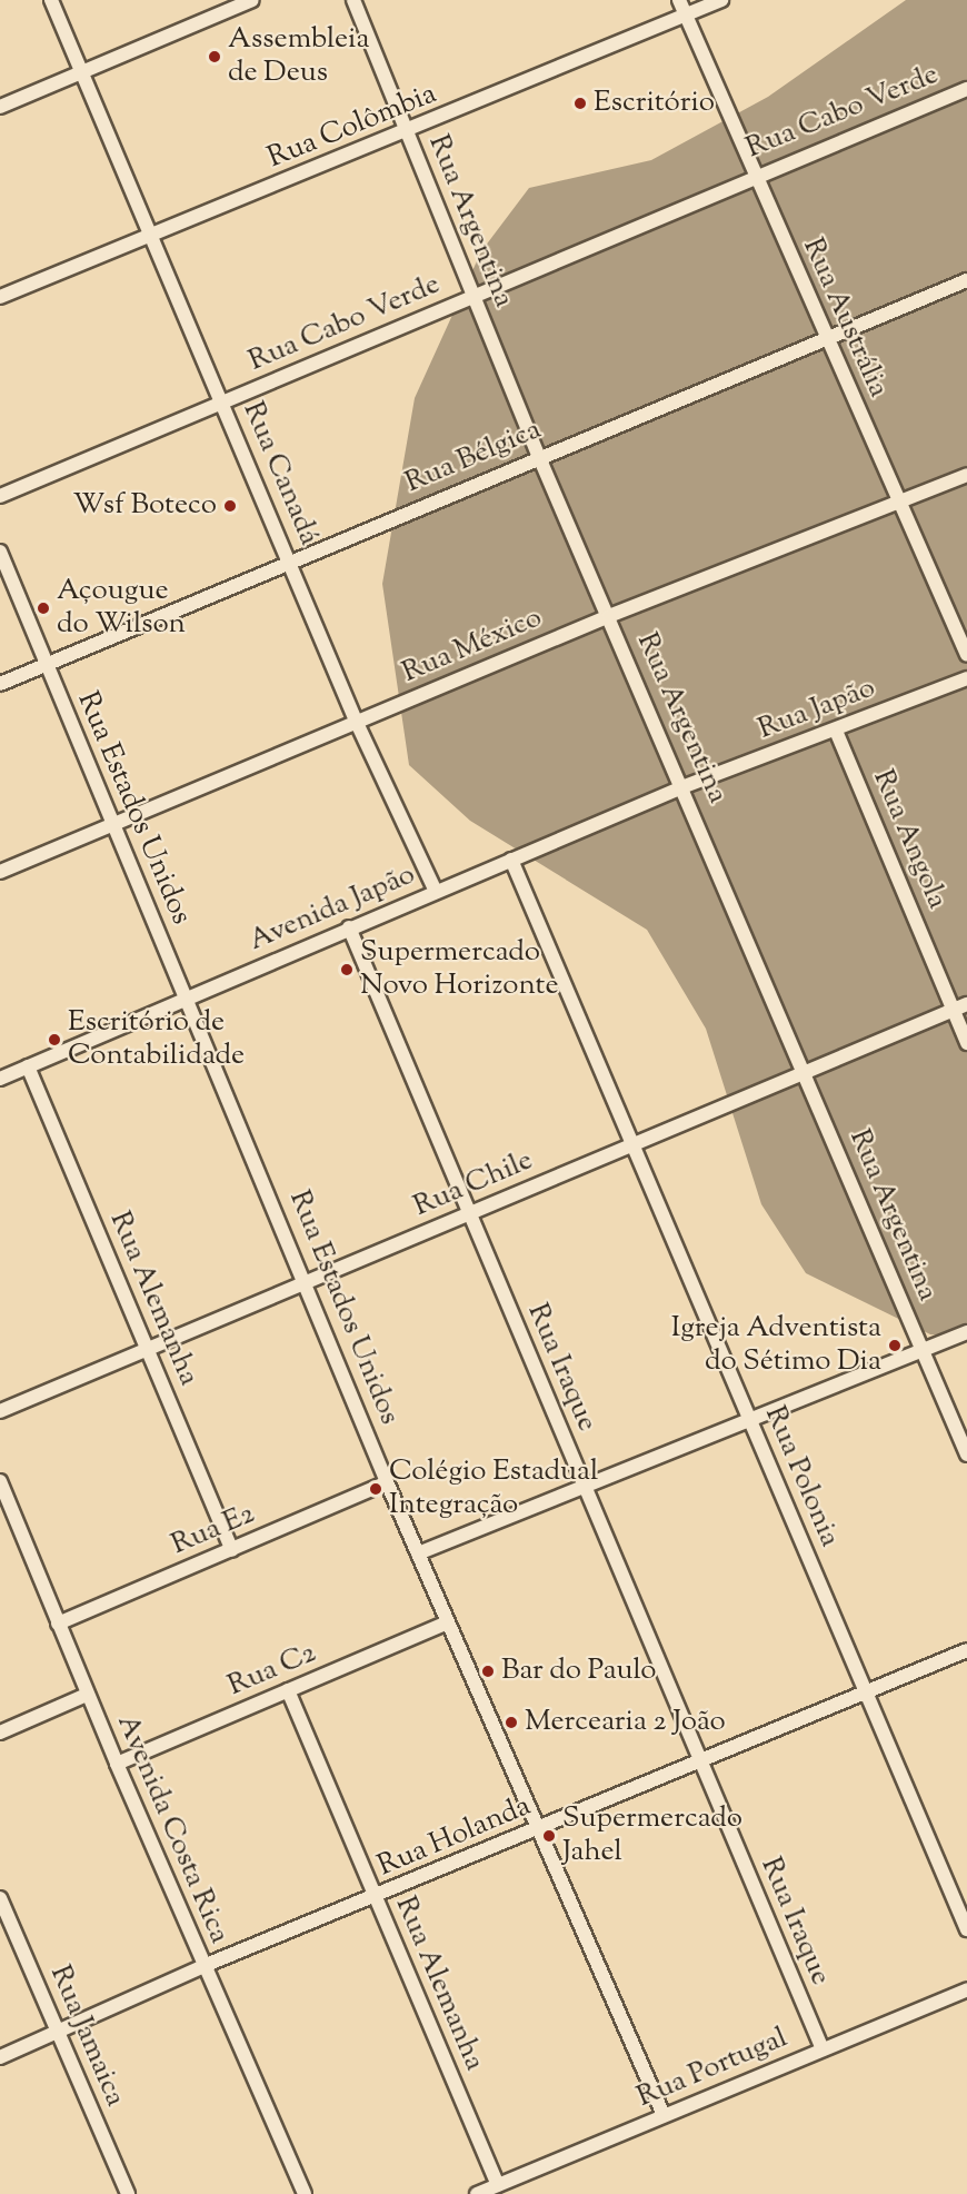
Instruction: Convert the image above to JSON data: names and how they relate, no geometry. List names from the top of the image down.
{
  "streets": {
    "street": [
      "Rua Cabo Verde",
      "Rua Colômbia",
      "Rua Argentina",
      "Rua Austrália",
      "Rua Bélgica",
      "Rua Canadá",
      "Rua México",
      "Rua Japão",
      "Rua Estados Unidos",
      "Rua Angola",
      "Avenida Japão",
      "Rua Chile",
      "Rua Alemanha",
      "Rua Iraque",
      "Rua Polonia",
      "Rua E2",
      "Rua C2",
      "Avenida Costa Rica",
      "Rua Holanda",
      "Rua Jamaica",
      "Rua Portugal"
    ]
  },
  "crossings": [
    ["Rua Cabo Verde", "Rua Argentina"],
    ["Rua Cabo Verde", "Rua Austrália"],
    ["Rua Cabo Verde", "Rua Canadá"],
    ["Rua Colômbia", "Rua Argentina"],
    ["Rua Colômbia", "Rua Austrália"],
    ["Rua Colômbia", "Rua Canadá"],
    ["Rua Argentina", "Rua Bélgica"],
    ["Rua Argentina", "Rua México"],
    ["Rua Argentina", "Rua Japão"],
    ["Rua Argentina", "Avenida Japão"],
    ["Rua Argentina", "Rua Chile"],
    ["Rua Austrália", "Rua Bélgica"],
    ["Rua Austrália", "Rua México"],
    ["Rua Bélgica", "Rua Canadá"],
    ["Rua Bélgica", "Rua Estados Unidos"],
    ["Rua Canadá", "Rua México"],
    ["Rua Canadá", "Avenida Japão"],
    ["Rua México", "Rua Estados Unidos"],
    ["Rua Japão", "Rua Angola"],
    ["Rua Japão", "Avenida Japão"],
    ["Rua Estados Unidos", "Avenida Japão"],
    ["Rua Estados Unidos", "Rua Chile"],
    ["Rua Estados Unidos", "Rua E2"],
    ["Rua Estados Unidos", "Rua C2"],
    ["Rua Estados Unidos", "Rua Holanda"],
    ["Rua Estados Unidos", "Rua Portugal"],
    ["Rua Angola", "Rua Chile"],
    ["Avenida Japão", "Rua Alemanha"],
    ["Avenida Japão", "Rua Iraque"],
    ["Avenida Japão", "Rua Polonia"],
    ["Rua Chile", "Rua Alemanha"],
    ["Rua Chile", "Rua Iraque"],
    ["Rua Chile", "Rua Polonia"],
    ["Rua Alemanha", "Rua E2"],
    ["Rua Alemanha", "Rua C2"],
    ["Rua Alemanha", "Rua Holanda"],
    ["Rua Alemanha", "Rua Portugal"],
    ["Rua Iraque", "Rua Holanda"],
    ["Rua Iraque", "Rua Portugal"],
    ["Rua Polonia", "Rua Holanda"],
    ["Rua E2", "Avenida Costa Rica"],
    ["Rua C2", "Avenida Costa Rica"],
    ["Avenida Costa Rica", "Rua Holanda"],
    ["Rua Holanda", "Rua Jamaica"]
  ],
  "places": [
    "Assembleia de Deus",
    "Escritório",
    "Wsf Boteco",
    "Açougue do Wilson",
    "Supermercado Novo Horizonte",
    "Escritório de Contabilidade",
    "Igreja Adventista do Sétimo Dia",
    "Colégio Estadual Integração",
    "Bar do Paulo",
    "Mercearia 2 João",
    "Supermercado Jahel"
  ]
}
